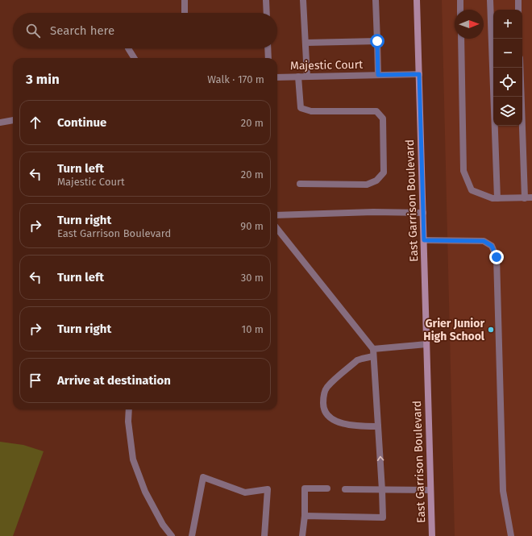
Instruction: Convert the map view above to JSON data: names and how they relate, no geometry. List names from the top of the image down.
{
  "streets": {
    "main road": ["East Garrison Boulevard"],
    "street": ["Majestic Court"]
  },
  "crossings": [
    ["Majestic Court", "East Garrison Boulevard"]
  ],
  "places": ["Grier Junior High School"],
  "north": "right",
  "page": {
    "map_buttons": ["+", "−"],
    "search": "Search here",
    "heading": ["3 min", "Walk · 170 m"],
    "list": [
      ["Continue", "20 m"],
      ["Turn left", "Majestic Court", "20 m"],
      ["Turn right", "East Garrison Boulevard", "90 m"],
      ["Turn left", "30 m"],
      ["Turn right", "10 m"],
      "Arrive at destination"
    ]
  }
}
